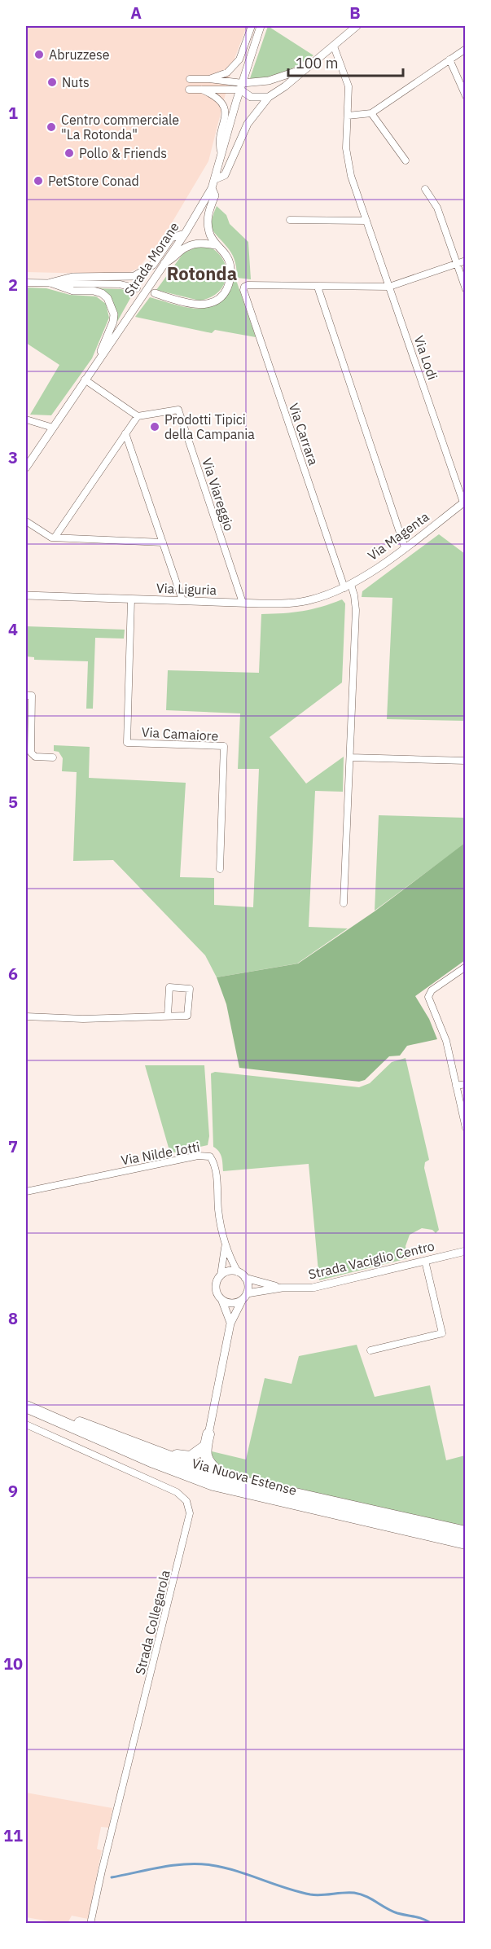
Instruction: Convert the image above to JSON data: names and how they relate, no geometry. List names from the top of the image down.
{
  "streets": {
    "highway": ["Via Nuova Estense"],
    "street": [
      "Strada Morane",
      "Via Lodi",
      "Via Carrara",
      "Via Viareggio",
      "Via Magenta",
      "Via Liguria",
      "Via Camaiore",
      "Via Nilde Iotti",
      "Strada Vaciglio Centro",
      "Strada Collegarola"
    ]
  },
  "crossings": [
    ["Via Lodi", "Via Magenta"],
    ["Via Carrara", "Via Magenta"],
    ["Via Carrara", "Via Liguria"],
    ["Via Viareggio", "Via Liguria"],
    ["Via Magenta", "Via Liguria"],
    ["Via Liguria", "Via Camaiore"],
    ["Via Nilde Iotti", "Strada Vaciglio Centro"]
  ],
  "districts": ["Rotonda"],
  "places": [
    "Abruzzese",
    "Nuts",
    "Centro commerciale \"La Rotonda\"",
    "Pollo & Friends",
    "PetStore Conad",
    "Prodotti Tipici della Campania"
  ],
  "scale_bar": "100 m",
  "grid": {
    "columns": ["A", "B"],
    "rows": [
      "1",
      "2",
      "3",
      "4",
      "5",
      "6",
      "7",
      "8",
      "9",
      "10",
      "11"
    ]
  }
}
